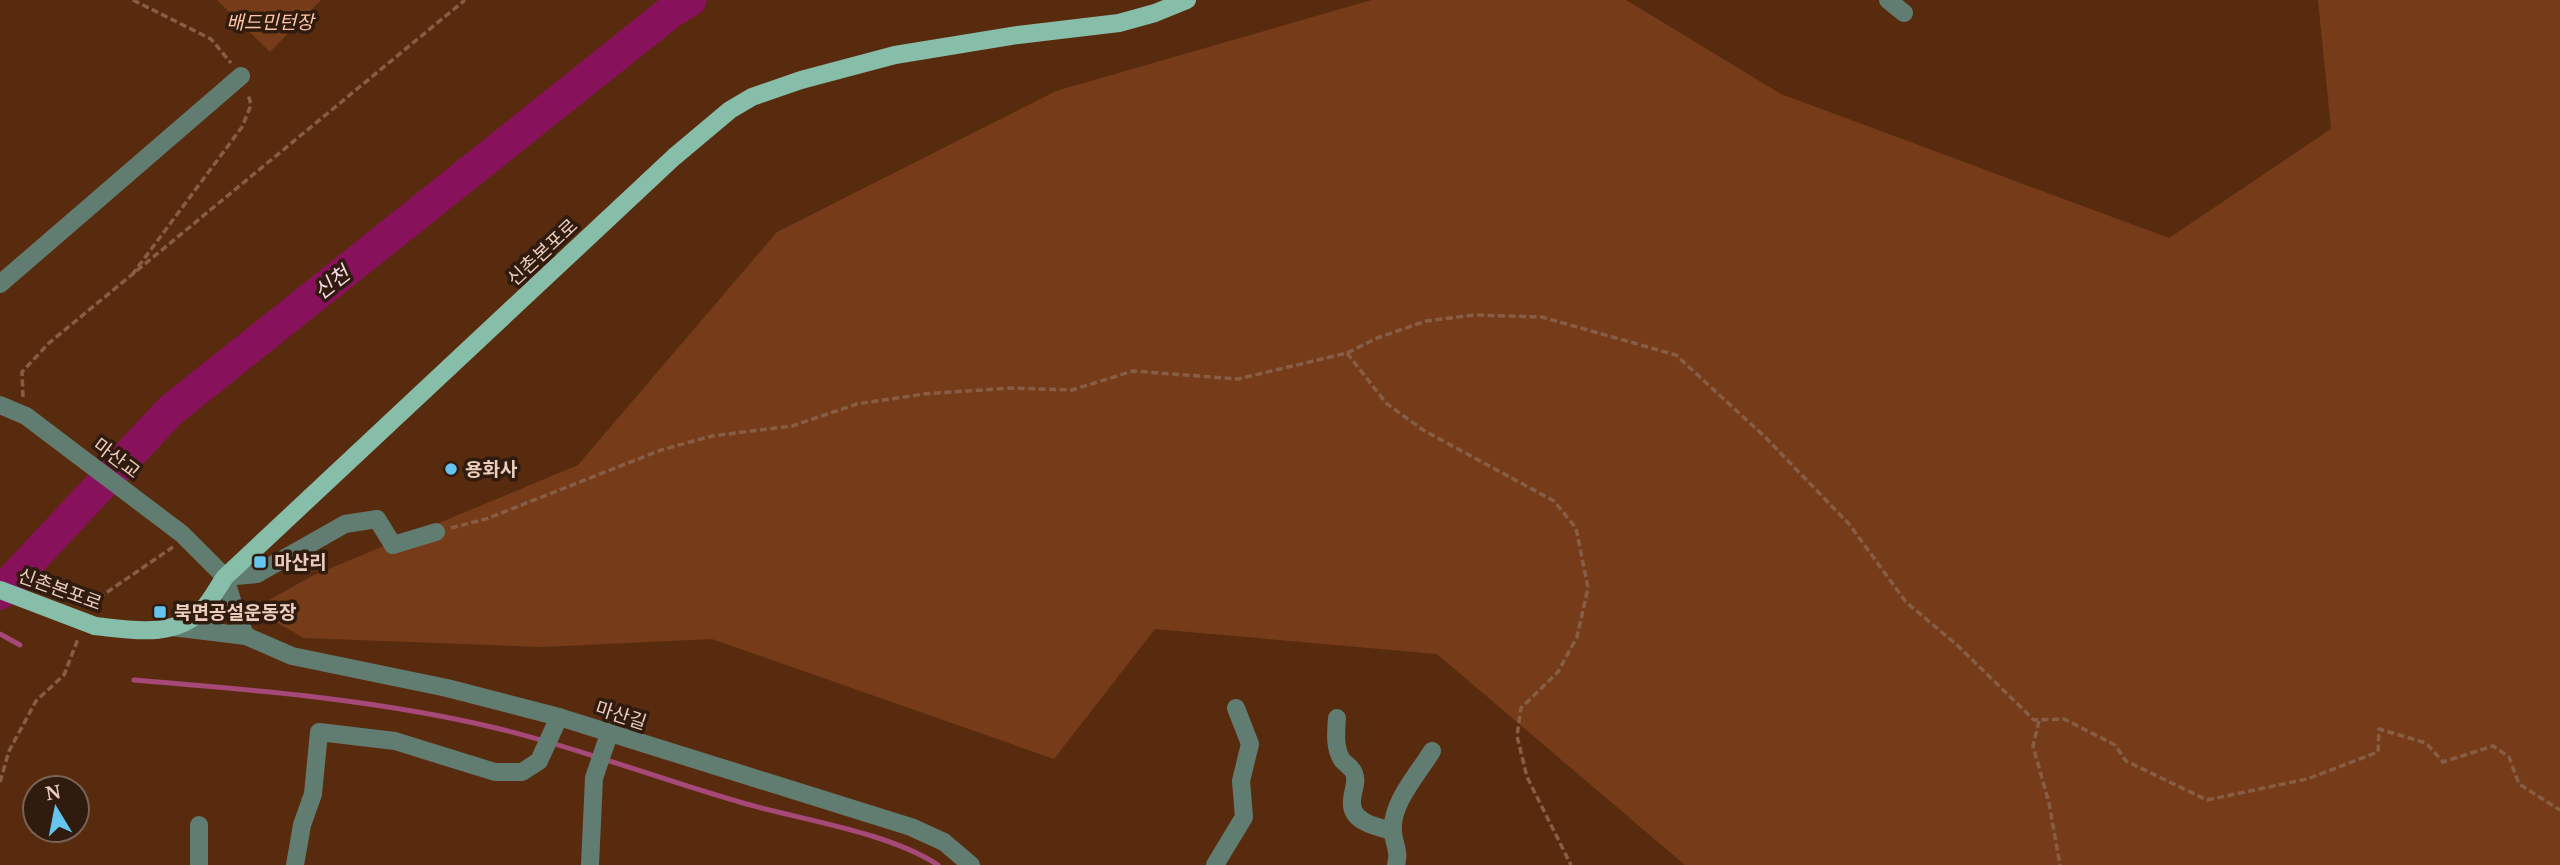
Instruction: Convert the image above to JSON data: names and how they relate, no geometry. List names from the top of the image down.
{
  "streets": {
    "main road": ["신촌본포로"],
    "street": ["마산교", "마산길"]
  },
  "crossings": [
    ["신촌본포로", "마산교"],
    ["신촌본포로", "마산길"]
  ],
  "water": ["신천"],
  "parks": ["배드민턴장"],
  "places": {
    "other": ["용화사"],
    "transit": ["마산리", "북면공설운동장"]
  },
  "north": "top"
}
